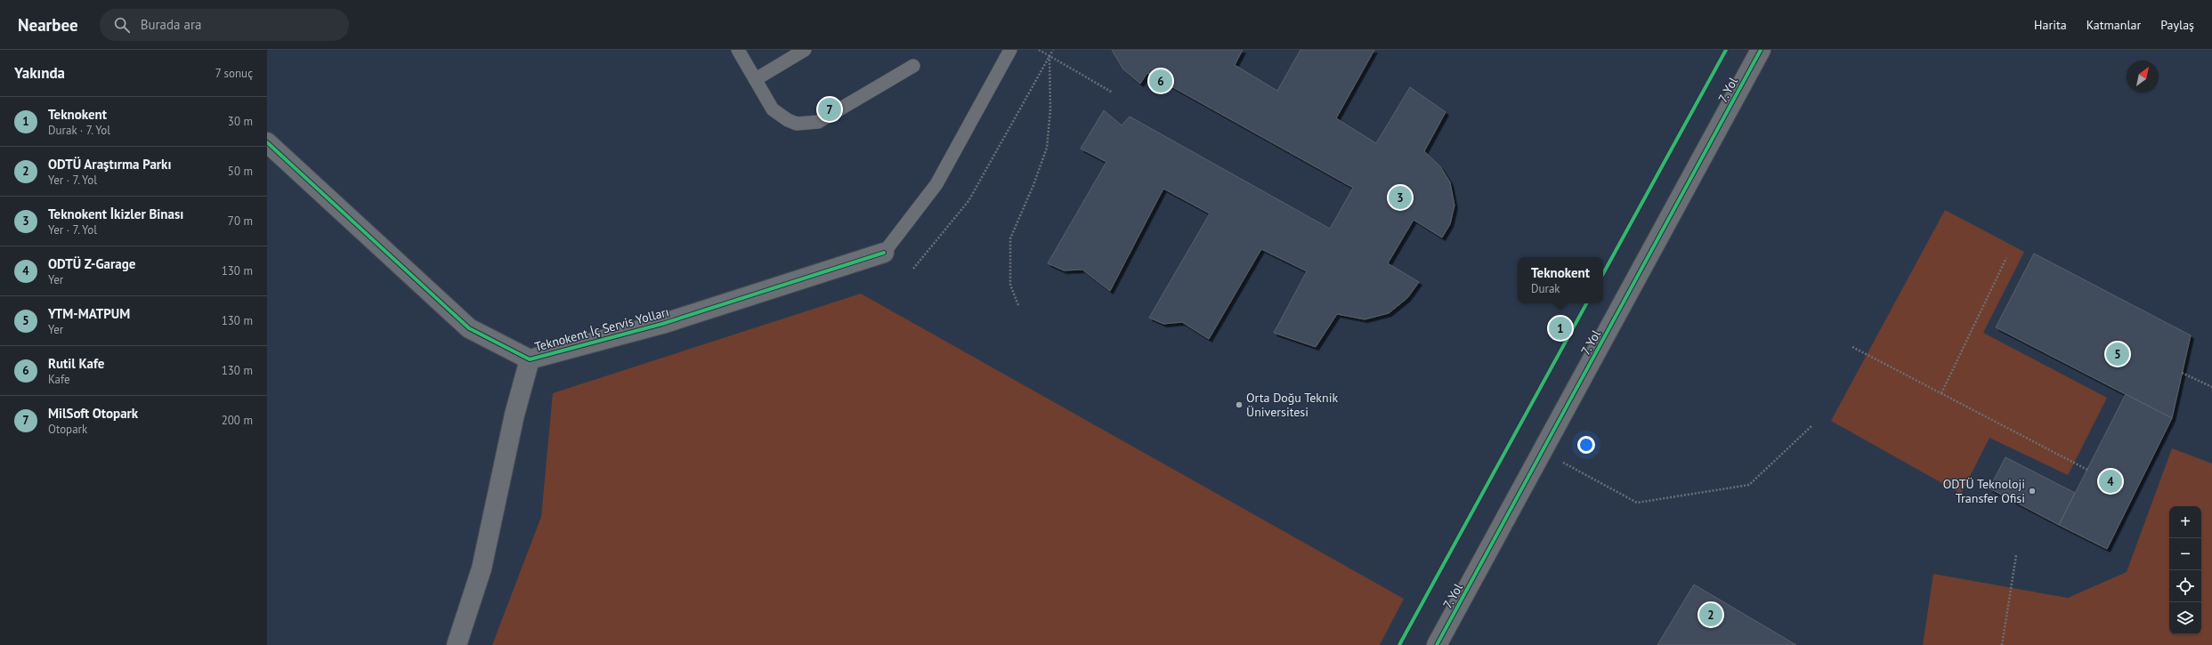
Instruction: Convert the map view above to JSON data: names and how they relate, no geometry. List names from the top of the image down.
{
  "streets": {
    "street": ["7. Yol", "Teknokent İç Servis Yolları"]
  },
  "places": ["Orta Doğu Teknik Üniversitesi", "ODTÜ Teknoloji Transfer Ofisi"],
  "north": "top right",
  "page": {
    "header": "Nearbee",
    "search": "Burada ara",
    "nav": ["Harita", "Katmanlar", "Paylaş"],
    "heading": ["Yakında", "7 sonuç"],
    "pins": [
      "6",
      "7",
      "3",
      "1",
      "5",
      "4",
      "2"
    ],
    "list": [
      {
        "mark": "1",
        "name": "Teknokent",
        "note": "Durak · 7. Yol",
        "value": "30 m"
      },
      {
        "mark": "2",
        "name": "ODTÜ Araştırma Parkı",
        "note": "Yer · 7. Yol",
        "value": "50 m"
      },
      {
        "mark": "3",
        "name": "Teknokent İkizler Binası",
        "note": "Yer · 7. Yol",
        "value": "70 m"
      },
      {
        "mark": "4",
        "name": "ODTÜ Z-Garage",
        "note": "Yer",
        "value": "130 m"
      },
      {
        "mark": "5",
        "name": "YTM-MATPUM",
        "note": "Yer",
        "value": "130 m"
      },
      {
        "mark": "6",
        "name": "Rutil Kafe",
        "note": "Kafe",
        "value": "130 m"
      },
      {
        "mark": "7",
        "name": "MilSoft Otopark",
        "note": "Otopark",
        "value": "200 m"
      }
    ],
    "popup": ["Teknokent", "Durak"],
    "map_buttons": ["+", "−"]
  }
}
